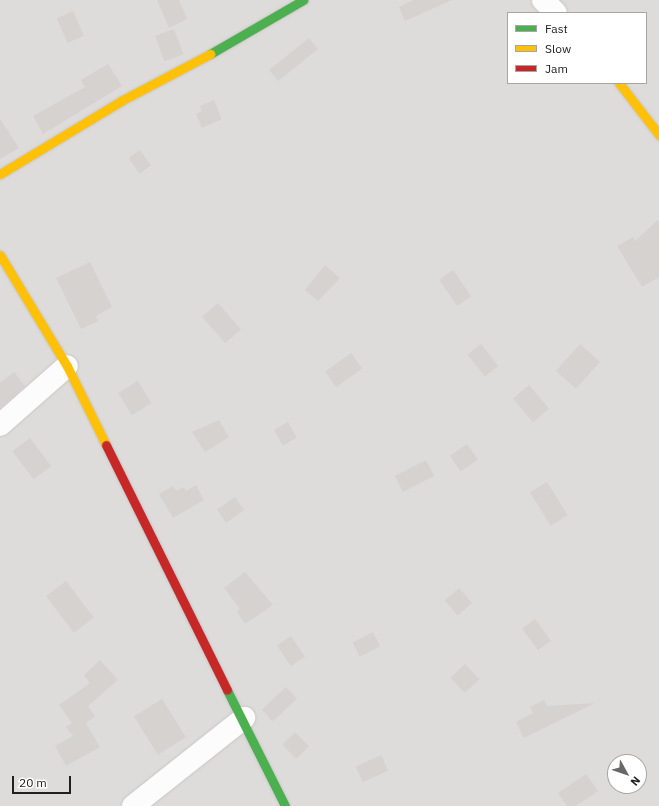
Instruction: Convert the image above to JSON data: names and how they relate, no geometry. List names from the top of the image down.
{
  "legend": ["Fast", "Slow", "Jam"],
  "scale_bar": "20 m",
  "north": "bottom right"
}
